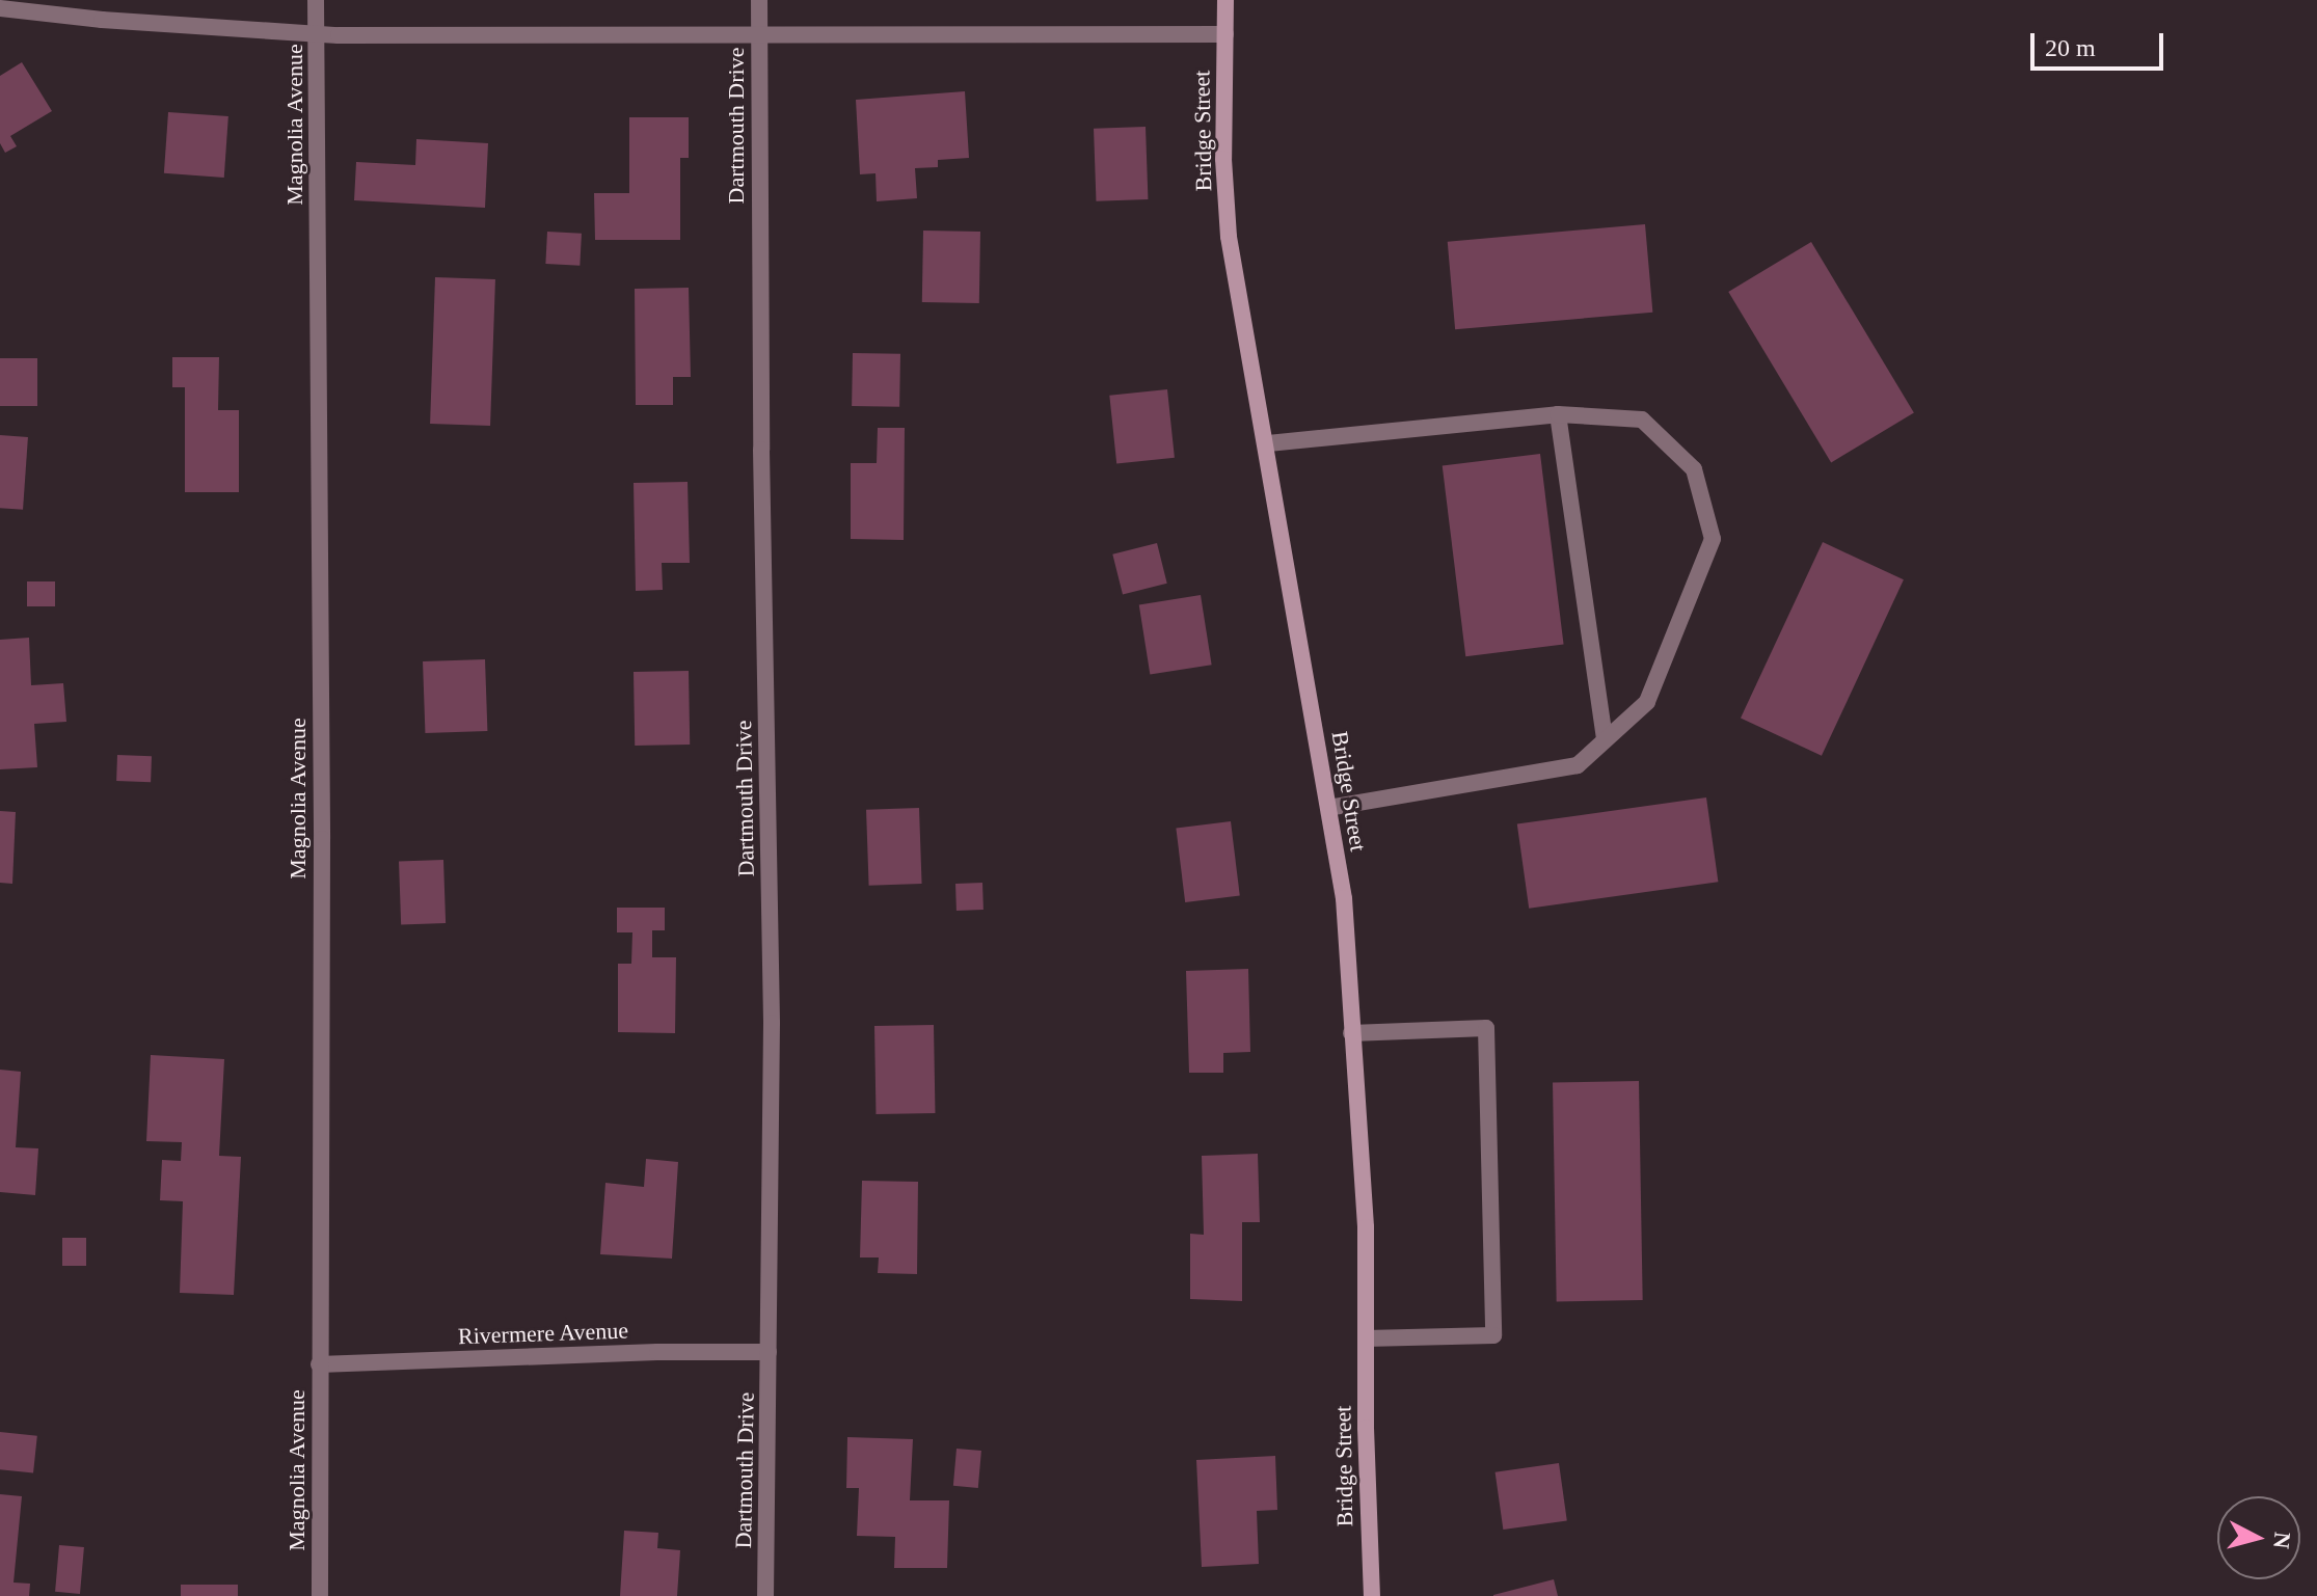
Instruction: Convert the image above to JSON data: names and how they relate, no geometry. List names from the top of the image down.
{
  "streets": {
    "main road": ["Bridge Street"],
    "street": ["Magnolia Avenue", "Dartmouth Drive", "Rivermere Avenue"]
  },
  "crossings": [
    ["Magnolia Avenue", "Rivermere Avenue"],
    ["Dartmouth Drive", "Rivermere Avenue"]
  ],
  "scale_bar": "20 m",
  "north": "right"
}
